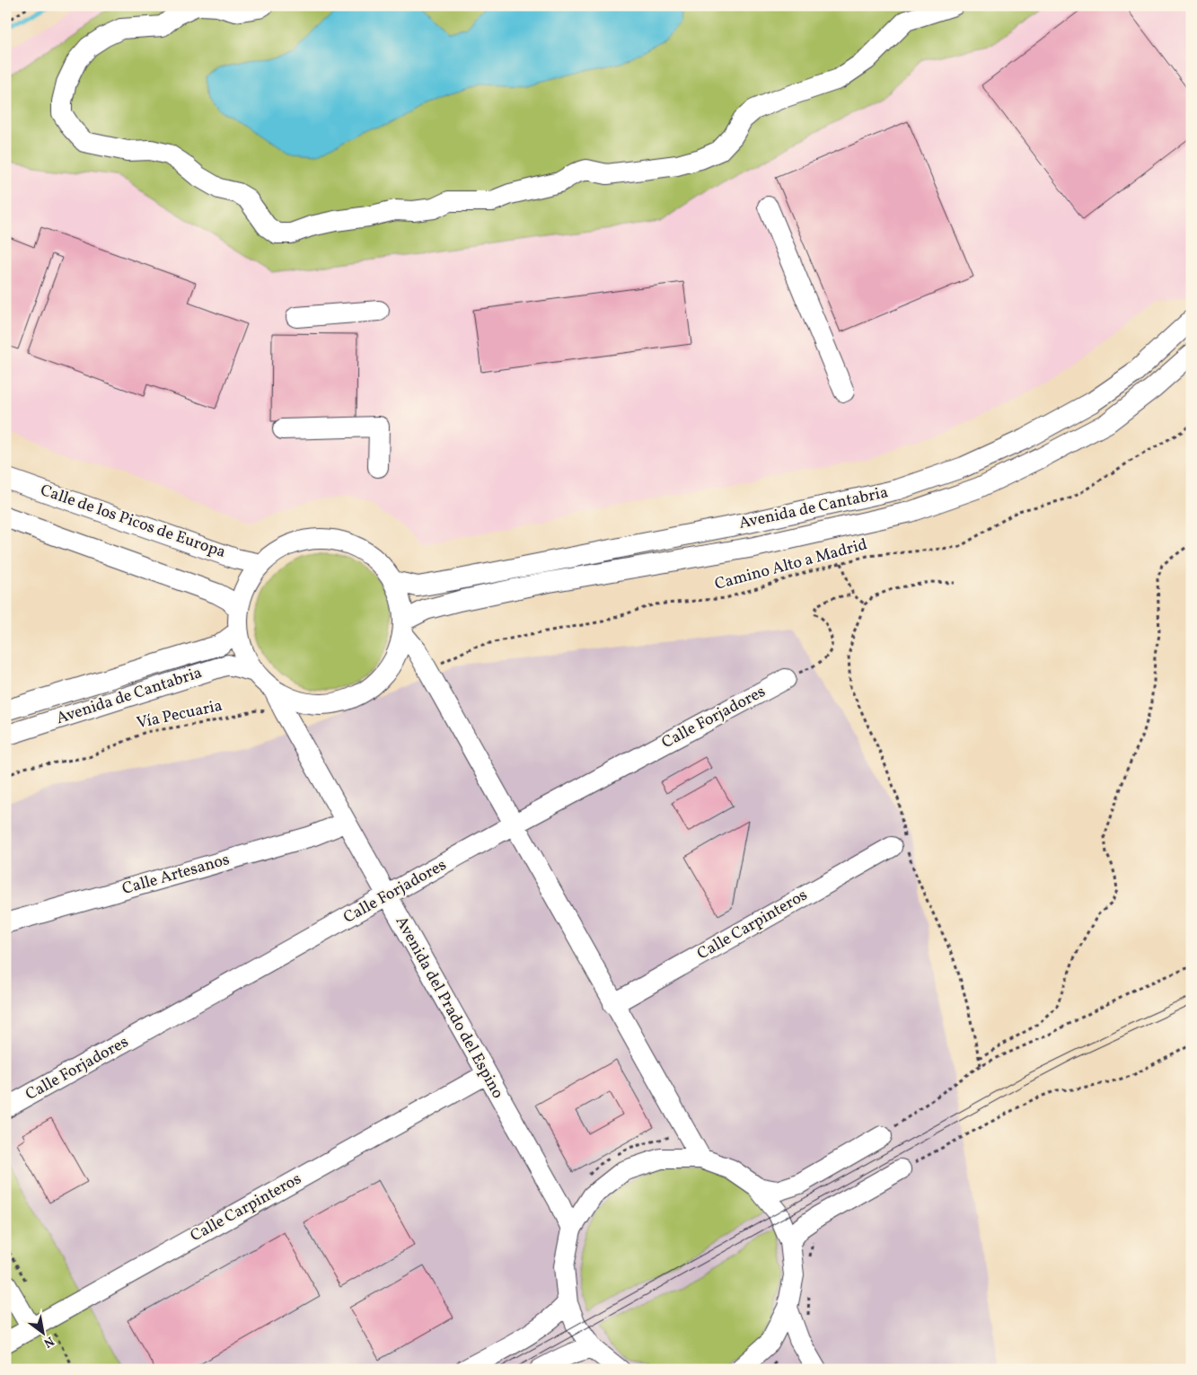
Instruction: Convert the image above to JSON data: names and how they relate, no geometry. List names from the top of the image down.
{
  "streets": {
    "street": [
      "Avenida de Cantabria",
      "Calle de los Picos de Europa",
      "Calle Forjadores",
      "Calle Artesanos",
      "Calle Carpinteros",
      "Avenida del Prado del Espino"
    ],
    "path": ["Camino Alto a Madrid", "Vía Pecuaria"]
  },
  "crossings": [
    ["Vía Pecuaria", "Avenida del Prado del Espino"],
    ["Calle Forjadores", "Avenida del Prado del Espino"],
    ["Calle Artesanos", "Avenida del Prado del Espino"],
    ["Calle Carpinteros", "Avenida del Prado del Espino"]
  ],
  "north": "bottom right"
}
